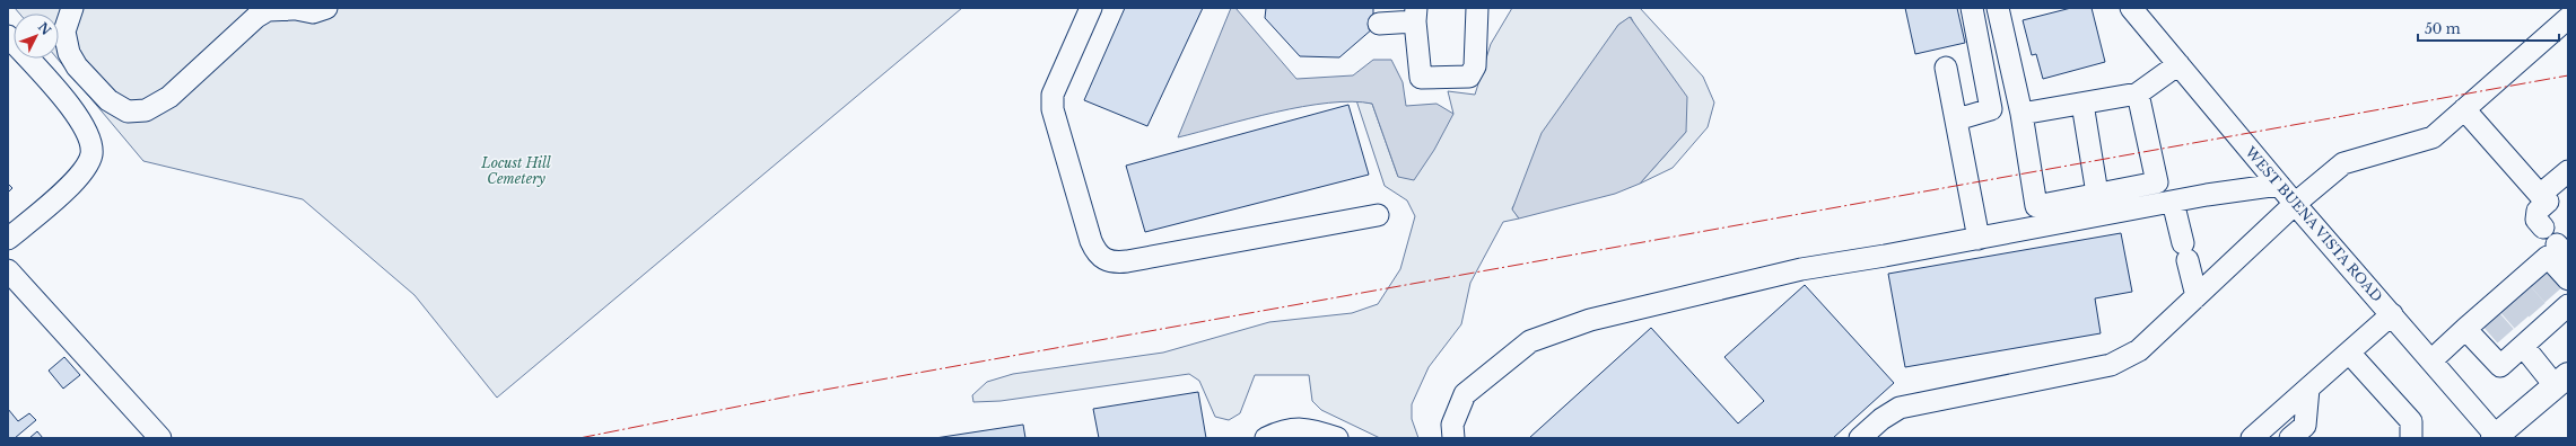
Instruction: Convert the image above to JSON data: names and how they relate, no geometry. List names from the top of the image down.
{
  "streets": {
    "street": ["WEST BUENA VISTA ROAD"]
  },
  "parks": ["Locust Hill Cemetery"],
  "scale_bar": "50 m",
  "north": "top right"
}
